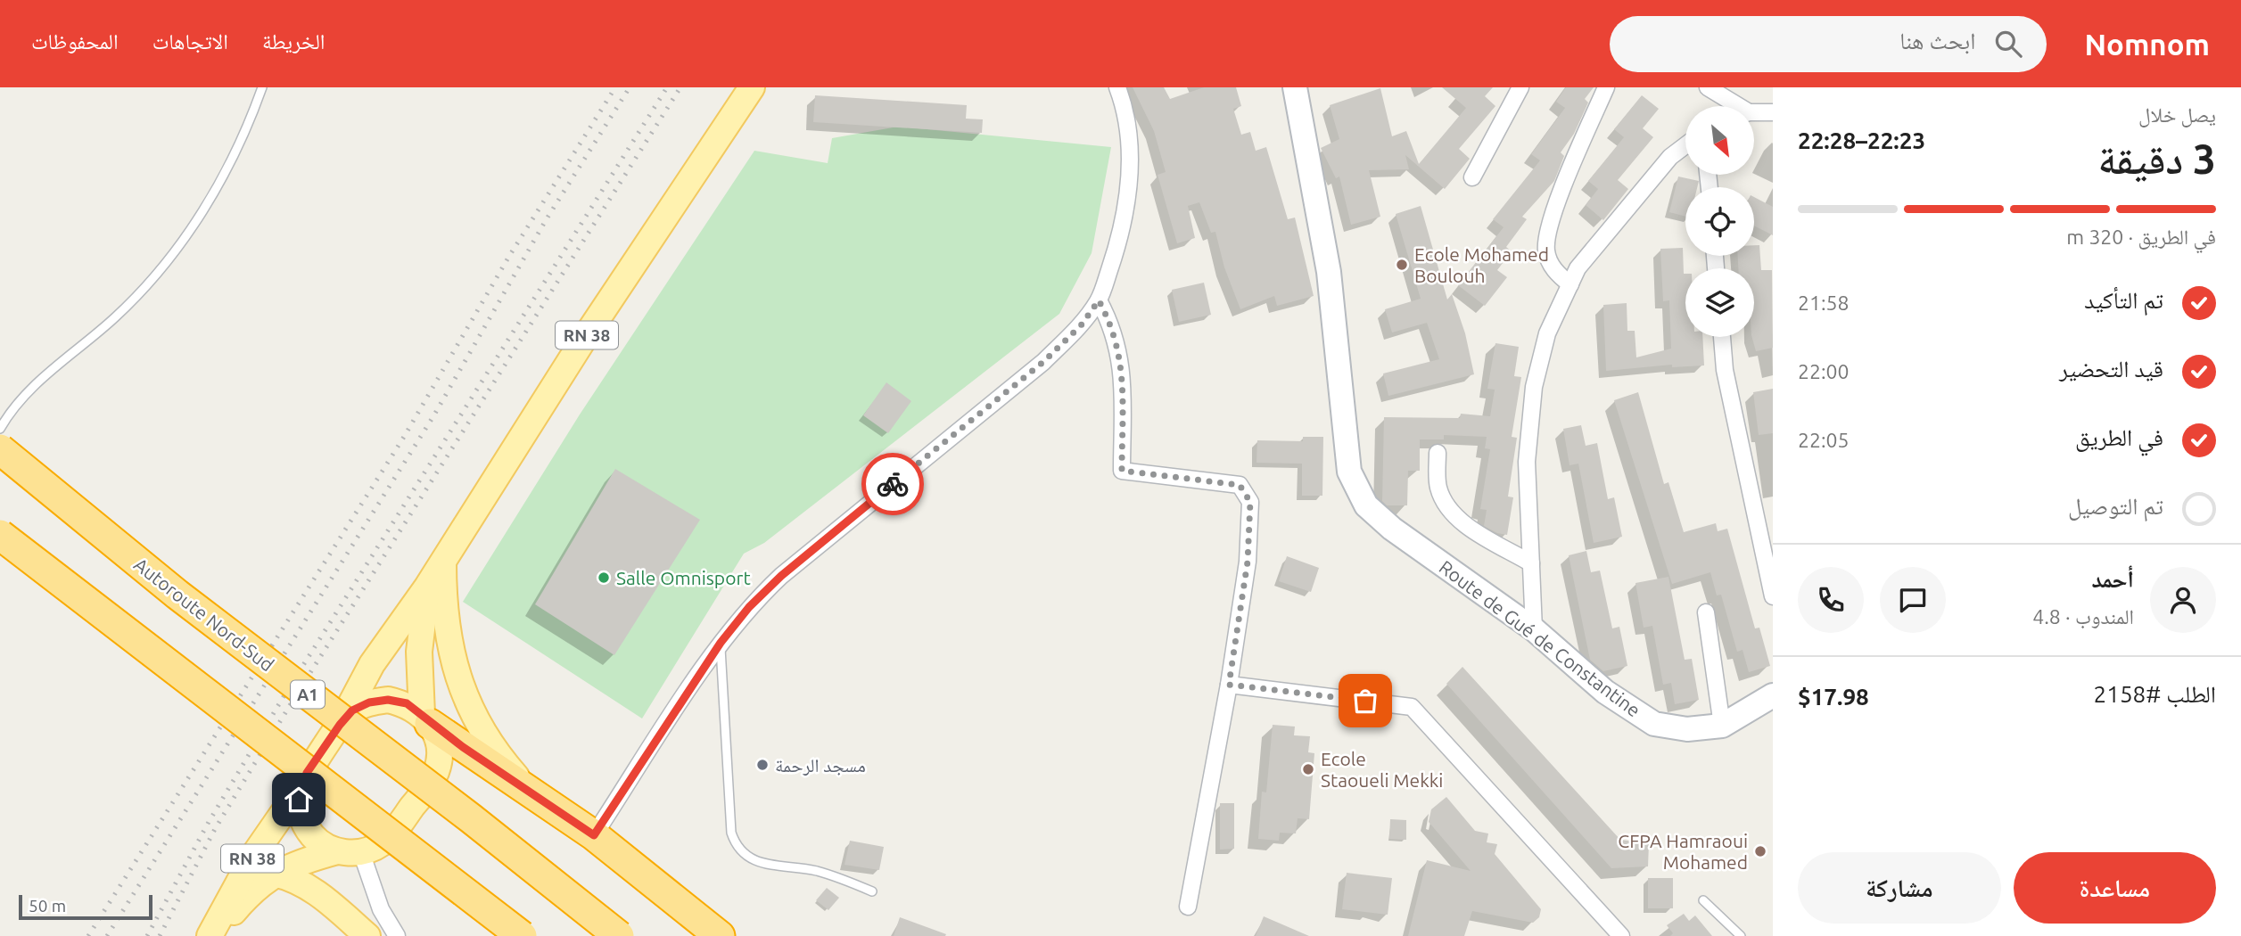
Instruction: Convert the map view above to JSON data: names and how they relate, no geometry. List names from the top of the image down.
{
  "streets": {
    "highway": ["Autoroute Nord-Sud", "A1"],
    "main road": ["RN 38", "Route de Gué de Constantine"]
  },
  "places": [
    "Ecole Mohamed Boulouh",
    "Salle Omnisport",
    "مسجد الرحمة",
    "Ecole Staoueli Mekki",
    "CFPA Hamraoui Mohamed"
  ],
  "scale_bar": "50 m",
  "north": "bottom right",
  "page": {
    "header": "Nomnom",
    "search": "ابحث هنا",
    "nav": ["الخريطة", "الاتجاهات", "المحفوظات"],
    "heading": ["3 دقيقة", "يصل خلال", "22:23–22:28"],
    "panel": [
      "أحمد",
      "المندوب · 4.8",
      "الطلب #2158",
      "$17.98"
    ],
    "bar": "في الطريق · 320 m",
    "list": [
      ["تم التأكيد", "21:58"],
      ["قيد التحضير", "22:00"],
      ["في الطريق", "22:05"],
      "تم التوصيل"
    ],
    "buttons": ["مساعدة", "مشاركة"],
    "scale": "50 m"
  }
}
